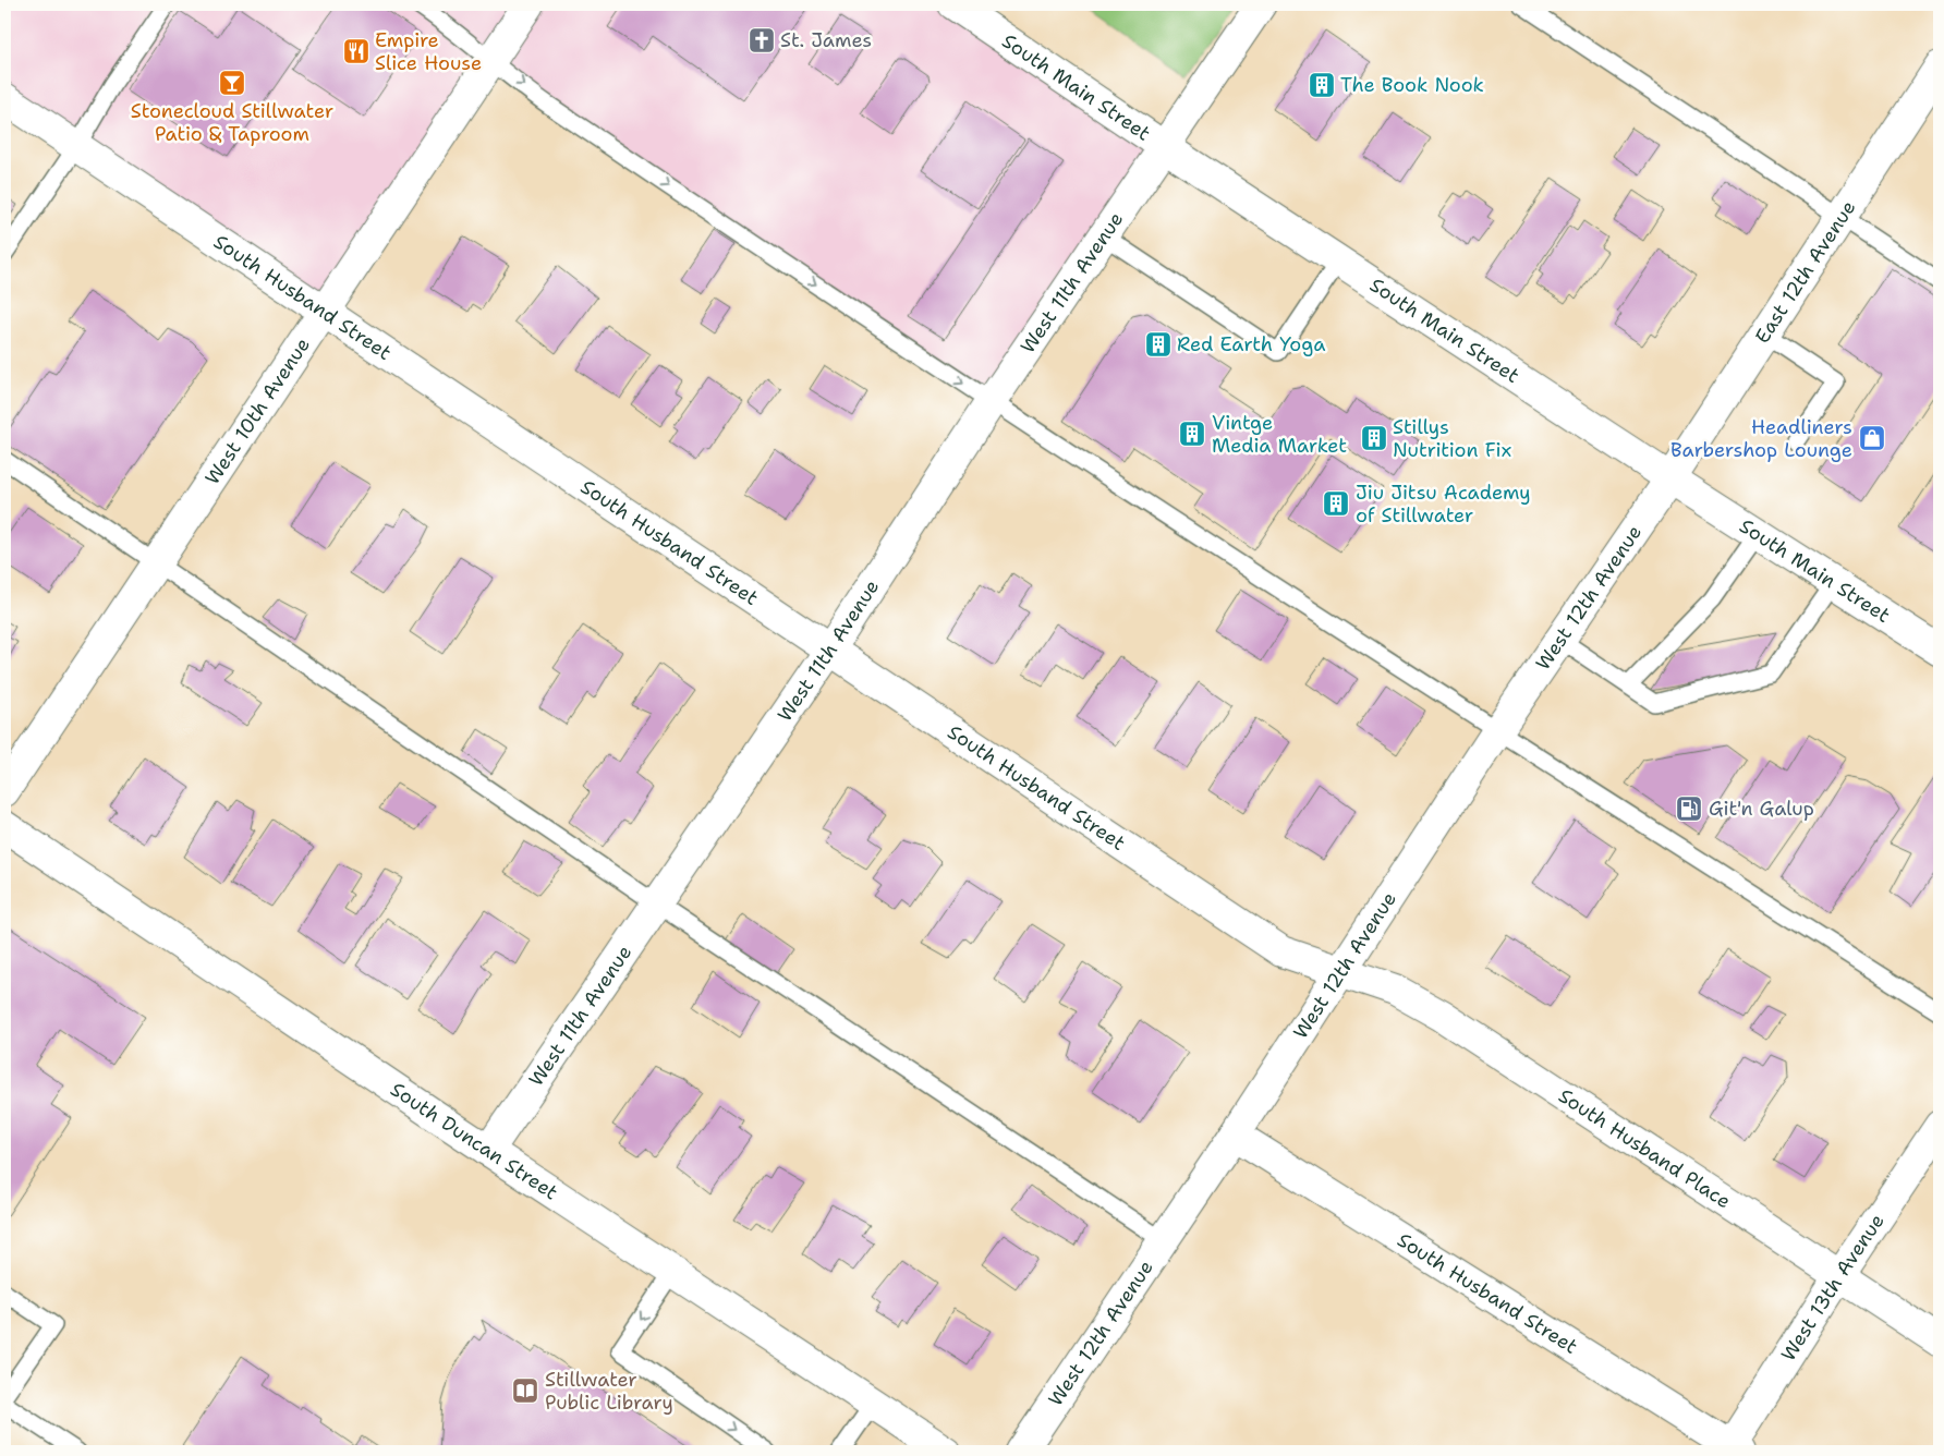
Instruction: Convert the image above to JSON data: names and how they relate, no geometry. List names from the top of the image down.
{
  "streets": {
    "street": [
      "South Main Street",
      "East 12th Avenue",
      "West 11th Avenue",
      "South Husband Street",
      "West 10th Avenue",
      "West 12th Avenue",
      "South Duncan Street",
      "South Husband Place",
      "West 13th Avenue"
    ]
  },
  "crossings": [
    ["South Main Street", "East 12th Avenue"],
    ["South Main Street", "West 11th Avenue"],
    ["South Main Street", "West 12th Avenue"],
    ["East 12th Avenue", "West 12th Avenue"],
    ["West 11th Avenue", "South Husband Street"],
    ["West 11th Avenue", "South Duncan Street"],
    ["South Husband Street", "West 10th Avenue"],
    ["South Husband Street", "West 12th Avenue"],
    ["South Husband Street", "South Husband Place"],
    ["South Husband Street", "West 13th Avenue"],
    ["West 12th Avenue", "South Husband Place"],
    ["South Husband Place", "West 13th Avenue"]
  ],
  "places": {
    "church": ["St. James"],
    "restaurant": ["Empire Slice House"],
    "bar": ["Stonecloud Stillwater Patio & Taproom"],
    "building": [
      "The Book Nook",
      "Red Earth Yoga",
      "Vintge Media Market",
      "Stillys Nutrition Fix",
      "Jiu Jitsu Academy of Stillwater"
    ],
    "shop": ["Headliners Barbershop Lounge"],
    "fuel station": ["Git'n Galup"],
    "library": ["Stillwater Public Library"]
  }
}
